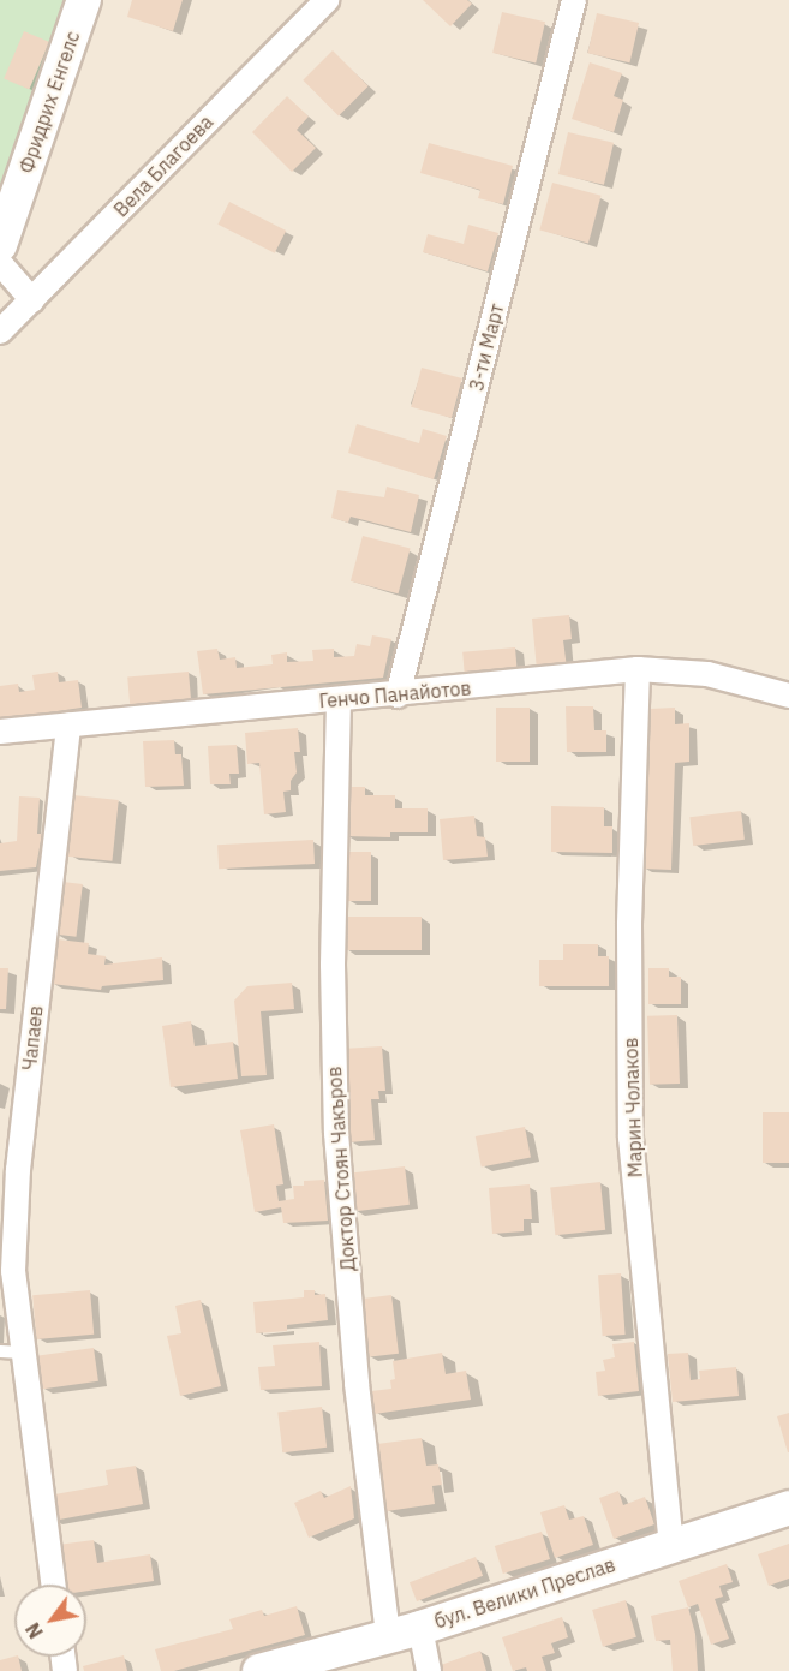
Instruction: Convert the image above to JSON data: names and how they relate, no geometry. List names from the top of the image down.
{
  "streets": {
    "main road": ["Фридрих Енгелс", "бул. Велики Преслав"],
    "street": [
      "Вела Благоева",
      "3-ти Март",
      "Генчо Панайотов",
      "Чапаев",
      "Марин Чолаков",
      "Доктор Стоян Чакъров"
    ]
  },
  "crossings": [
    ["3-ти Март", "Генчо Панайотов"],
    ["Генчо Панайотов", "Чапаев"],
    ["Генчо Панайотов", "Марин Чолаков"],
    ["Генчо Панайотов", "Доктор Стоян Чакъров"],
    ["Марин Чолаков", "бул. Велики Преслав"],
    ["Доктор Стоян Чакъров", "бул. Велики Преслав"]
  ],
  "north": "bottom left"
}
